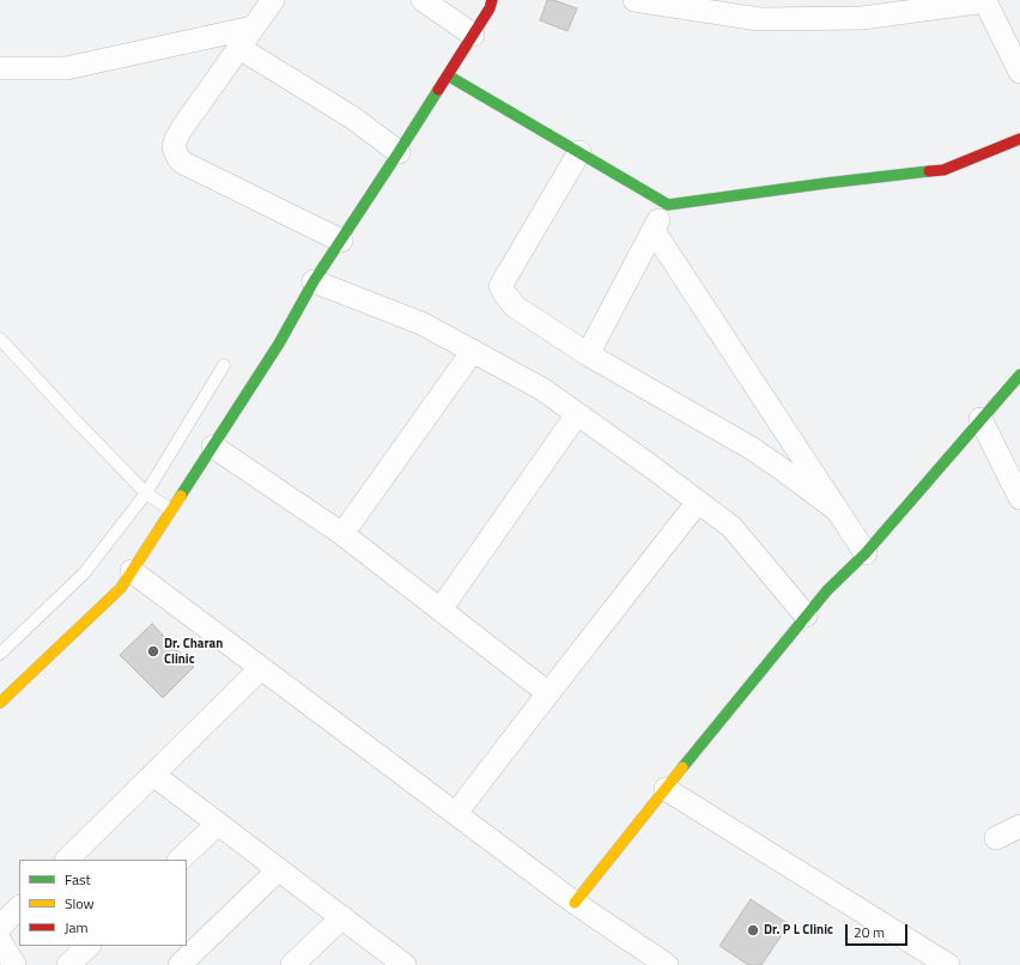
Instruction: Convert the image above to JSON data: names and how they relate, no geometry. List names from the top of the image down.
{
  "places": ["Dr. Charan Clinic", "Dr. P L Clinic"],
  "legend": ["Fast", "Slow", "Jam"],
  "scale_bar": "20 m"
}
